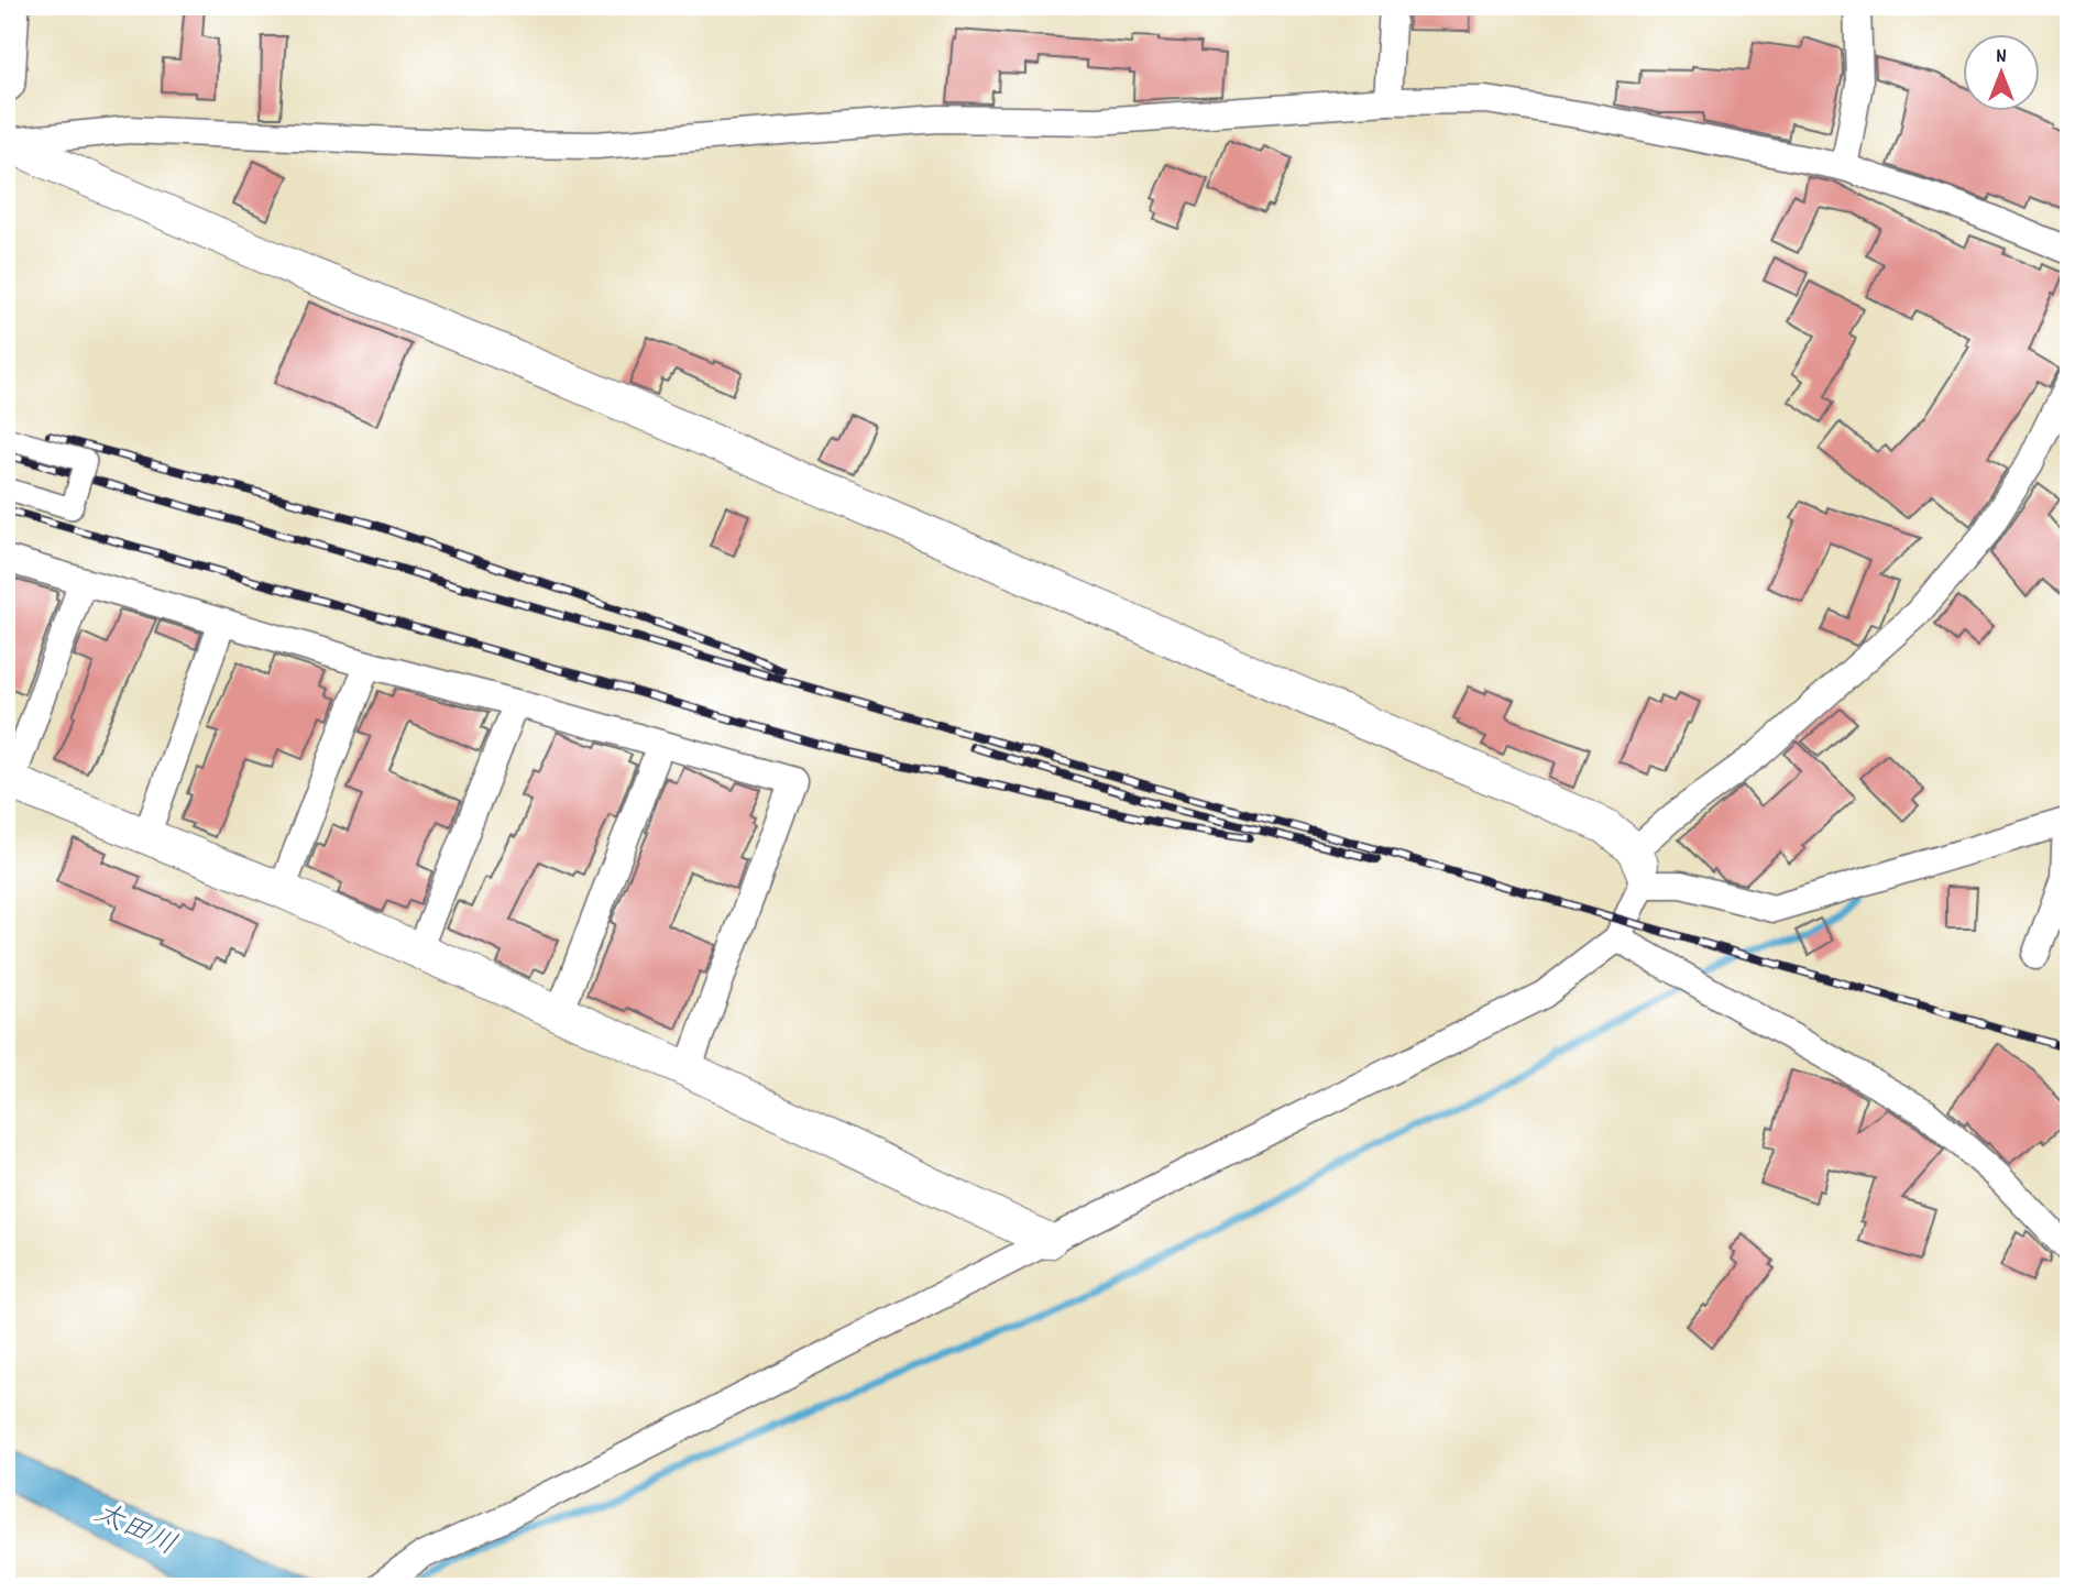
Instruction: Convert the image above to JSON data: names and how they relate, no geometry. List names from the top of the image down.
{
  "water": ["太田川"],
  "north": "top"
}
